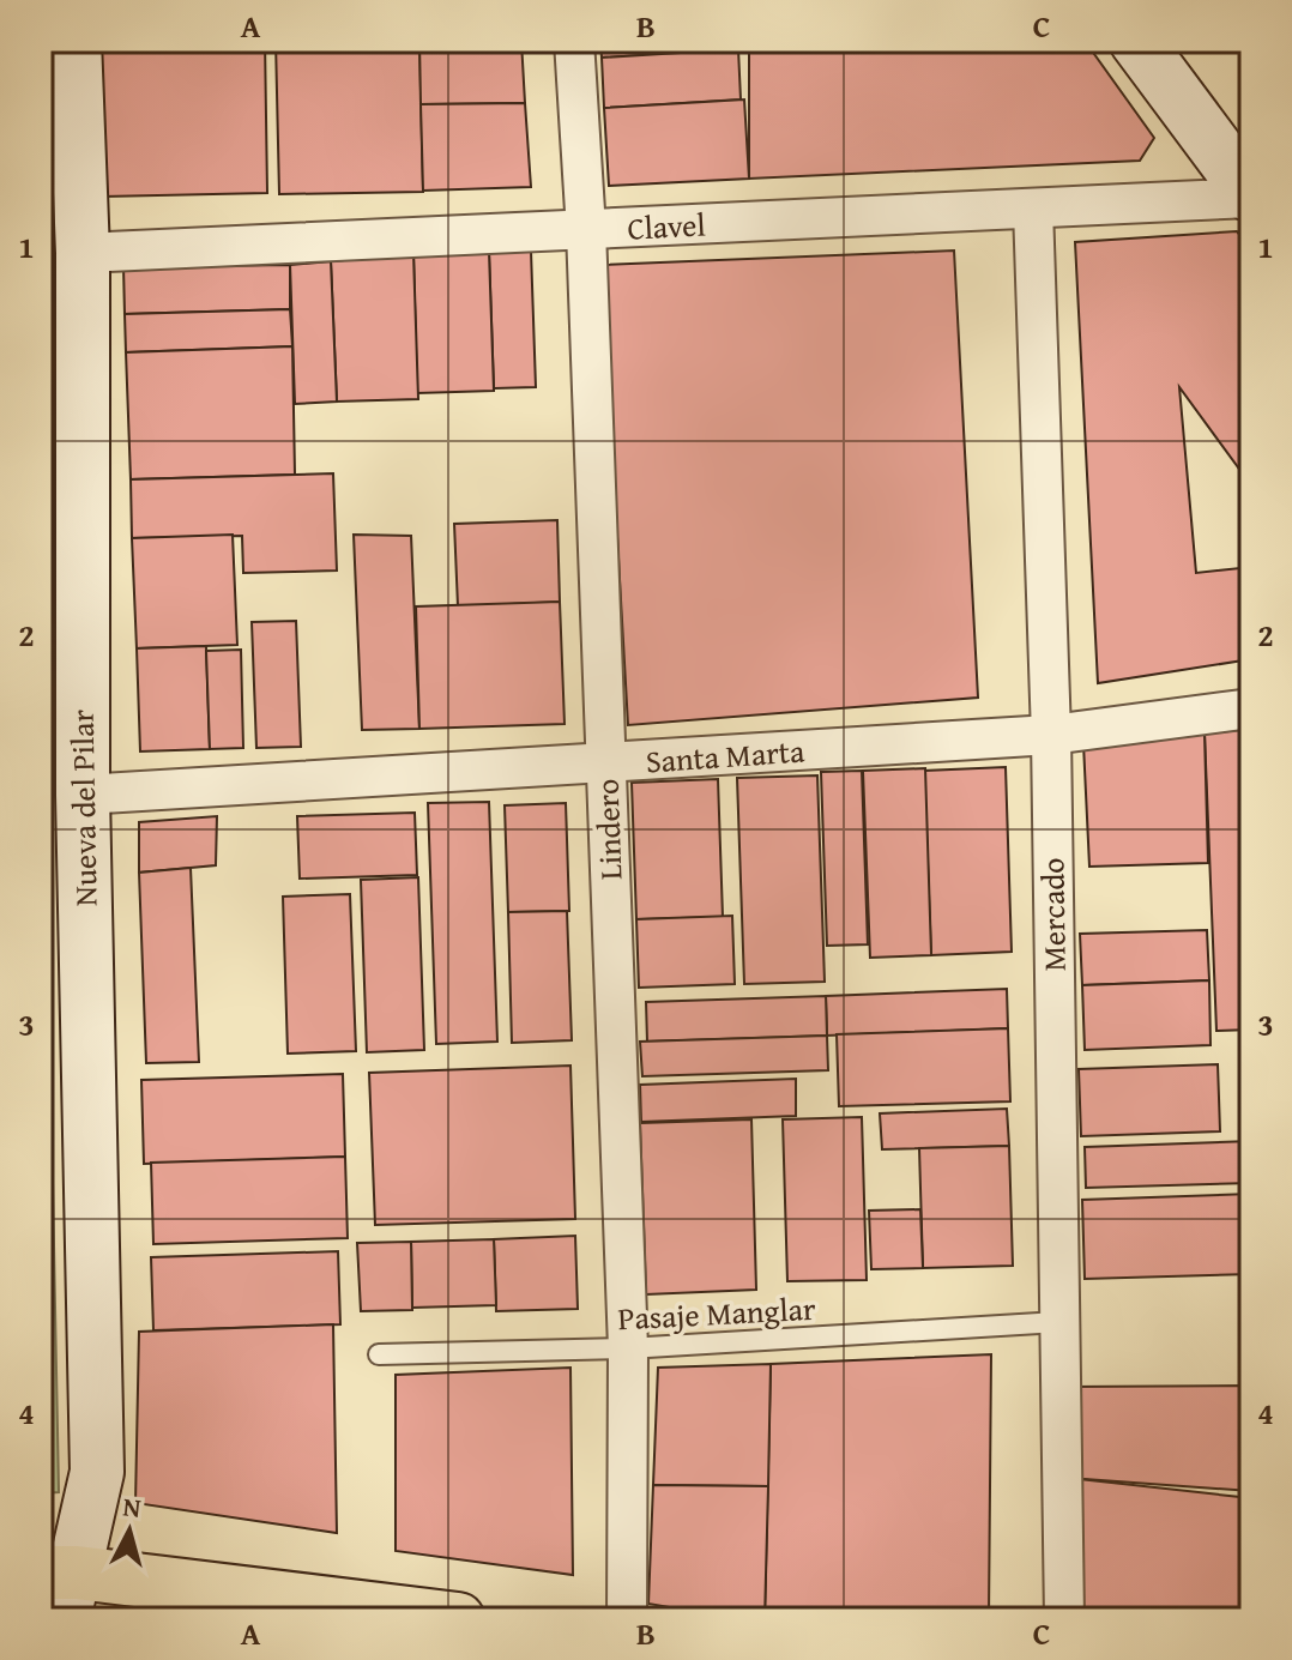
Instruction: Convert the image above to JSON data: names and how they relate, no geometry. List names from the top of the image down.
{
  "streets": {
    "street": [
      "Clavel",
      "Santa Marta",
      "Nueva del Pilar",
      "Lindero",
      "Mercado"
    ],
    "lane": ["Pasaje Manglar"]
  },
  "crossings": [
    ["Clavel", "Nueva del Pilar"],
    ["Clavel", "Lindero"],
    ["Clavel", "Mercado"],
    ["Santa Marta", "Nueva del Pilar"],
    ["Santa Marta", "Lindero"],
    ["Santa Marta", "Mercado"],
    ["Lindero", "Pasaje Manglar"],
    ["Mercado", "Pasaje Manglar"]
  ],
  "north": "top",
  "grid": {
    "columns": ["A", "B", "C"],
    "rows": [
      "1",
      "2",
      "3",
      "4"
    ]
  }
}
